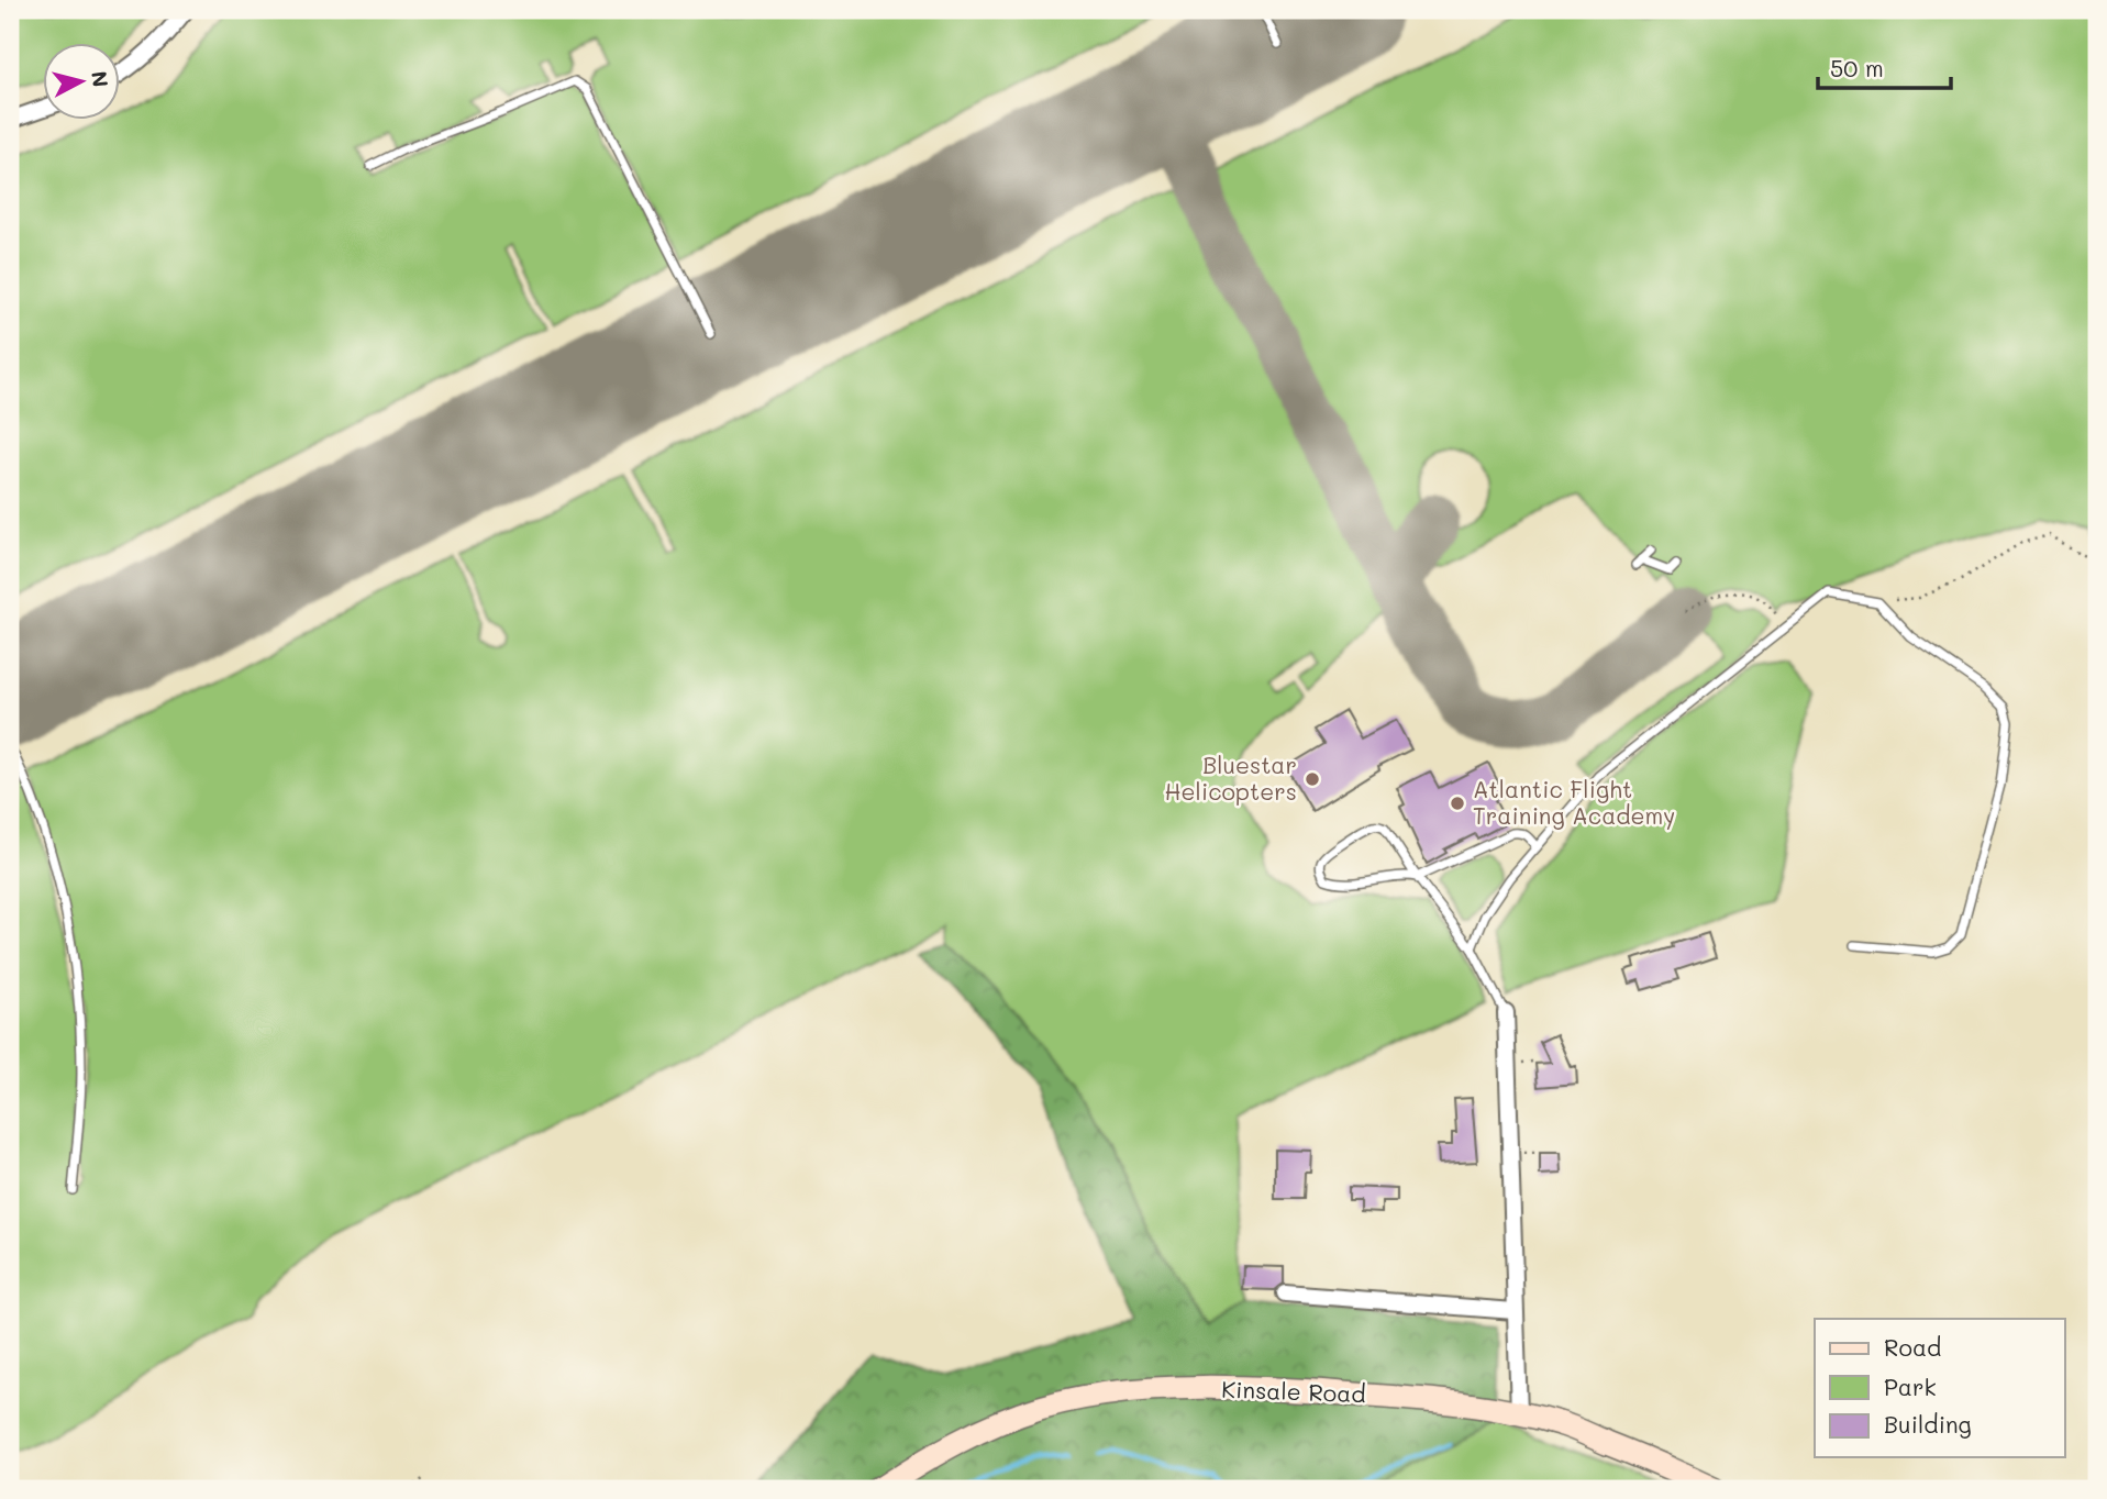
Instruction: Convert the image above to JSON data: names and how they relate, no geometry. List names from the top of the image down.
{
  "streets": {
    "main road": ["Kinsale Road"]
  },
  "places": ["Bluestar Helicopters", "Atlantic Flight Training Academy"],
  "legend": ["Road", "Park", "Building"],
  "scale_bar": "50 m",
  "north": "right"
}
